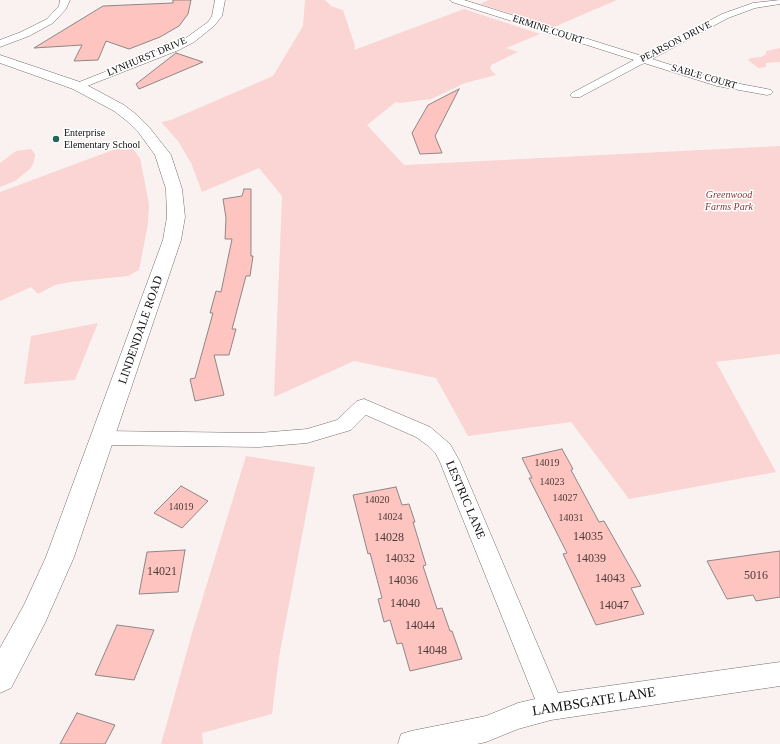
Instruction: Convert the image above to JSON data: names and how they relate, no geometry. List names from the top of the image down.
{
  "streets": {
    "street": [
      "ERMINE COURT",
      "PEARSON DRIVE",
      "LYNHURST DRIVE",
      "SABLE COURT",
      "LINDENDALE ROAD",
      "LESTRIC LANE",
      "LAMBSGATE LANE"
    ]
  },
  "crossings": [
    ["ERMINE COURT", "PEARSON DRIVE"],
    ["ERMINE COURT", "SABLE COURT"],
    ["PEARSON DRIVE", "SABLE COURT"],
    ["LYNHURST DRIVE", "LINDENDALE ROAD"],
    ["LINDENDALE ROAD", "LESTRIC LANE"],
    ["LESTRIC LANE", "LAMBSGATE LANE"]
  ],
  "parks": ["Greenwood Farms Park"],
  "places": ["Enterprise Elementary School"],
  "house_numbers": [
    "14019",
    "14023",
    "14027",
    "14020",
    "14019",
    "14024",
    "14031",
    "14035",
    "14028",
    "14032",
    "14039",
    "14021",
    "5016",
    "14043",
    "14036",
    "14040",
    "14047",
    "14044",
    "14048"
  ]
}
